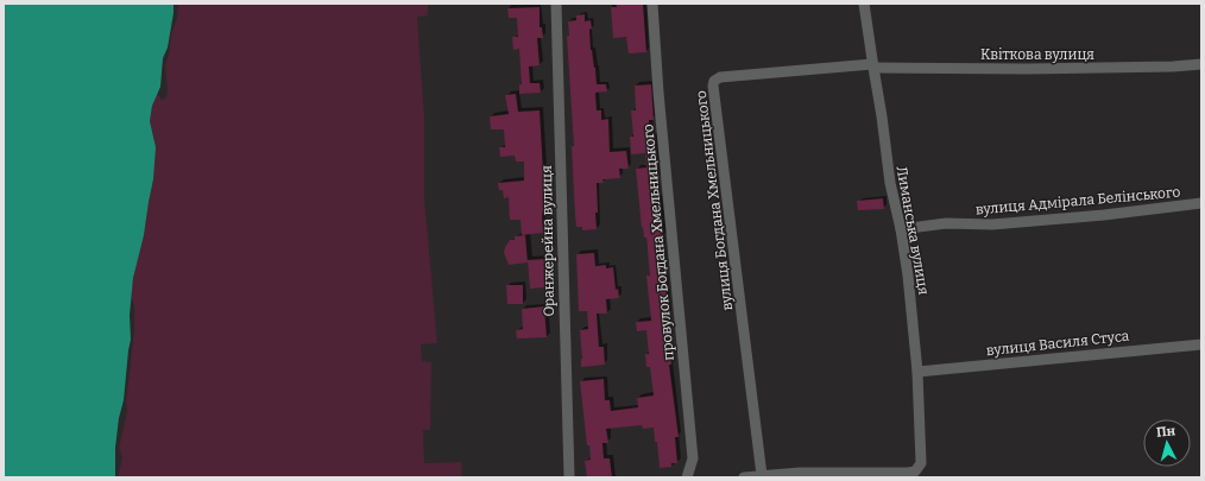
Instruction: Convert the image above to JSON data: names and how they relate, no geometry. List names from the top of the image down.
{
  "streets": {
    "street": [
      "Квіткова вулиця",
      "вулиця Богдана Хмельницького",
      "вулиця Адмірала Белінського",
      "Лиманська вулиця",
      "Оранжерейна вулиця",
      "провулок Богдана Хмельницького",
      "вулиця Василя Стуса"
    ]
  },
  "crossings": [
    ["Квіткова вулиця", "вулиця Богдана Хмельницького"],
    ["Квіткова вулиця", "Лиманська вулиця"],
    ["вулиця Богдана Хмельницького", "Лиманська вулиця"],
    ["вулиця Адмірала Белінського", "Лиманська вулиця"],
    ["Лиманська вулиця", "вулиця Василя Стуса"]
  ],
  "north": "top"
}
